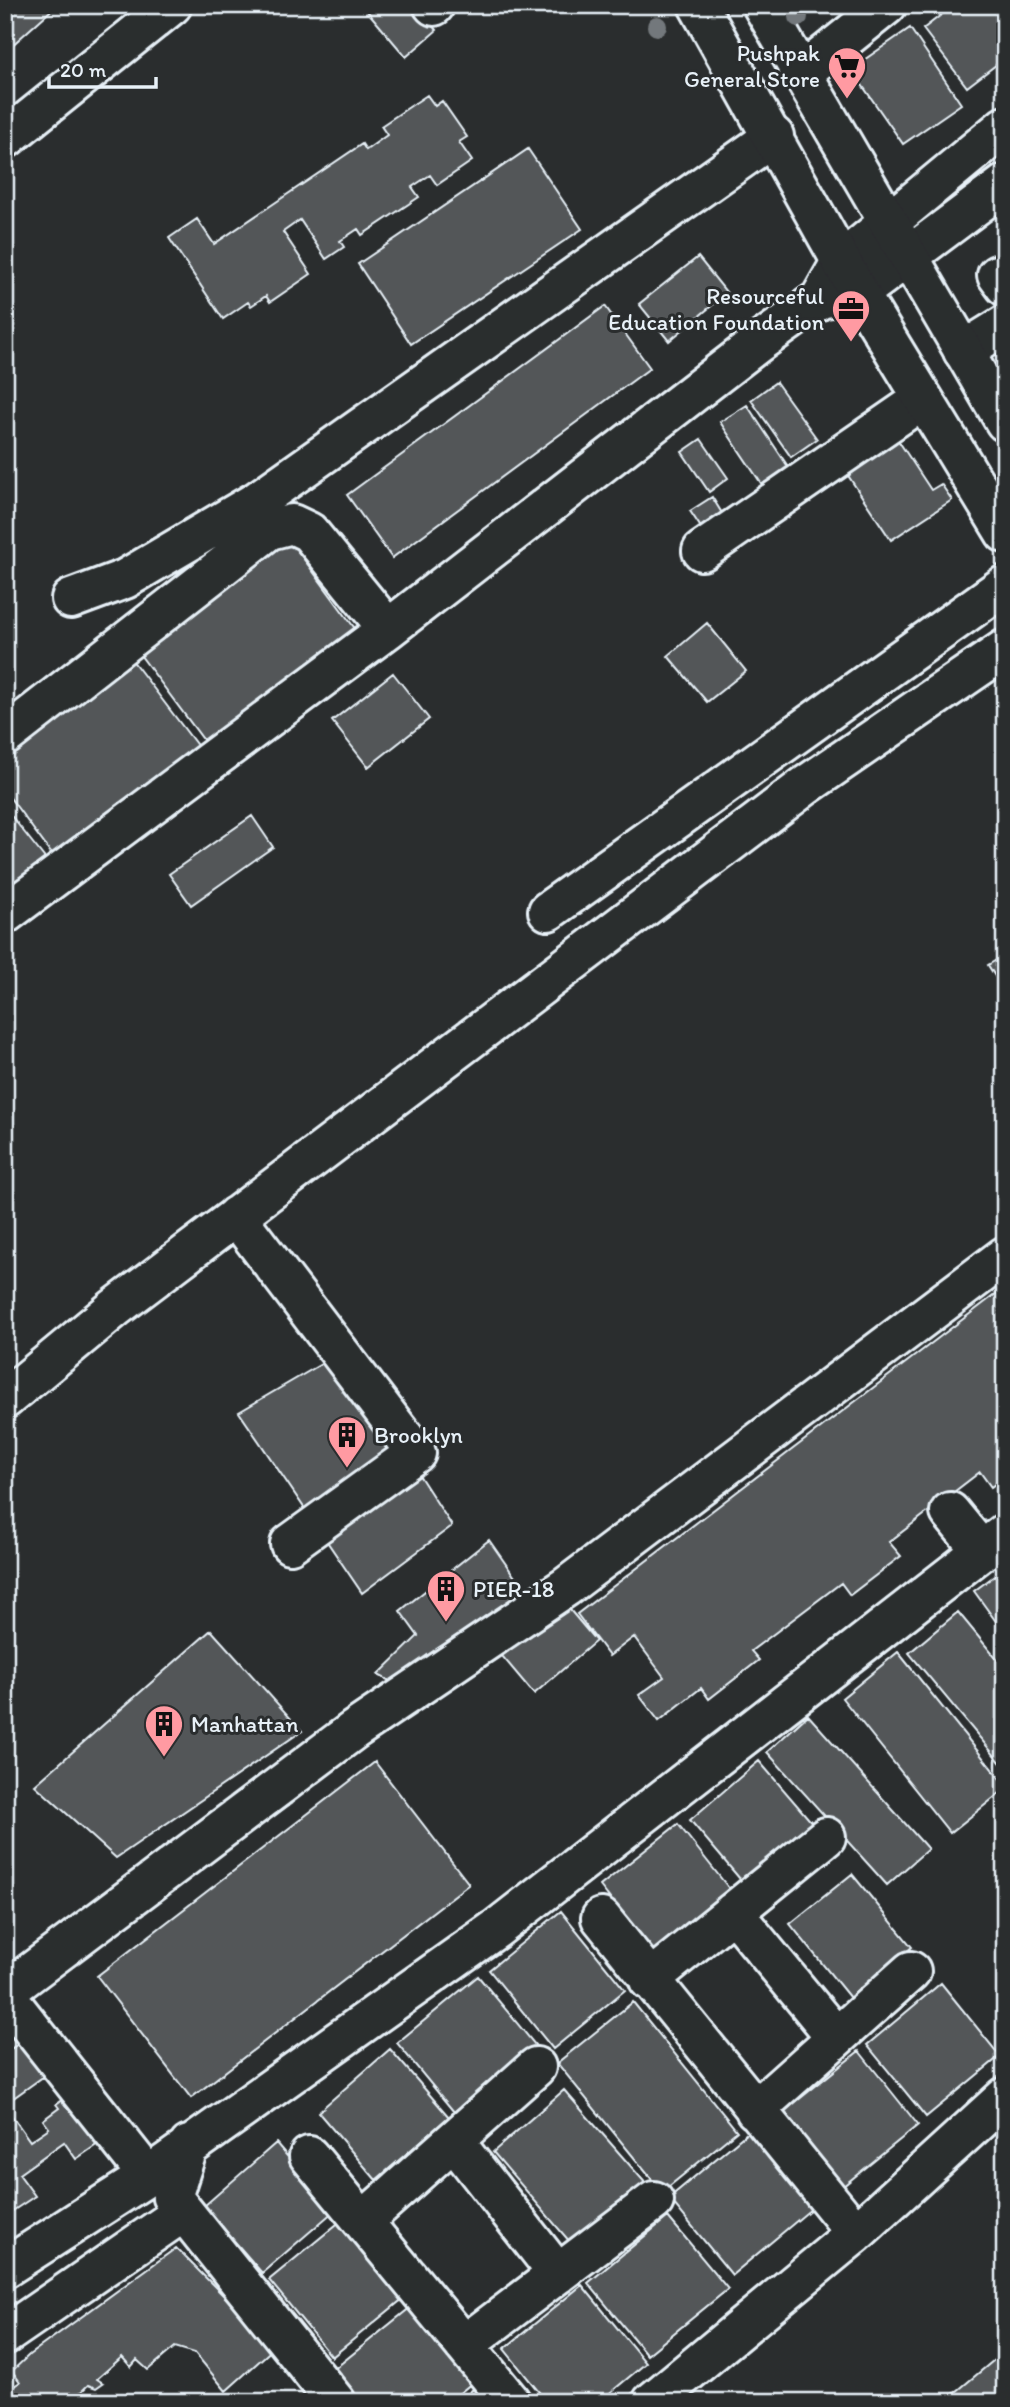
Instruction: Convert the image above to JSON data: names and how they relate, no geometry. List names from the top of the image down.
{
  "places": {
    "supermarket": ["Pushpak General Store"],
    "office": ["Resourceful Education Foundation"],
    "building": ["Brooklyn", "PIER-18", "Manhattan"]
  },
  "scale_bar": "20 m"
}
